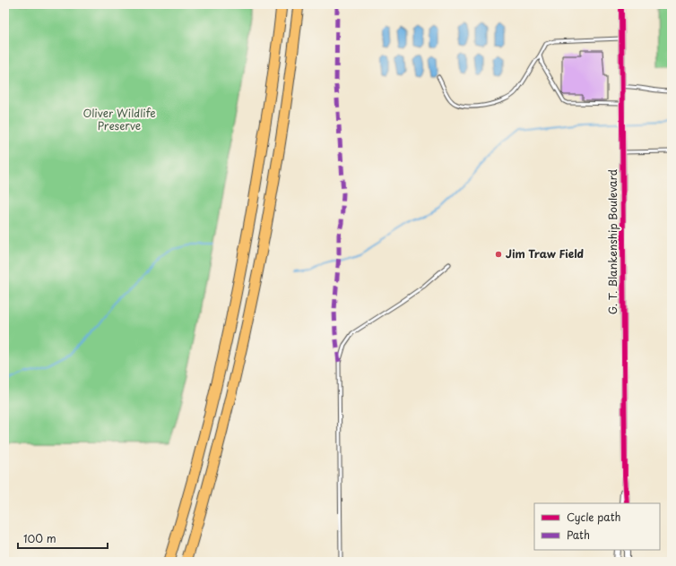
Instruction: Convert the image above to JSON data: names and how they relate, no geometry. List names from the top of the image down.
{
  "streets": {
    "street": ["G. T. Blankenship Boulevard"]
  },
  "parks": ["Oliver Wildlife Preserve"],
  "places": ["Jim Traw Field"],
  "legend": ["Cycle path", "Path"],
  "scale_bar": "100 m"
}
